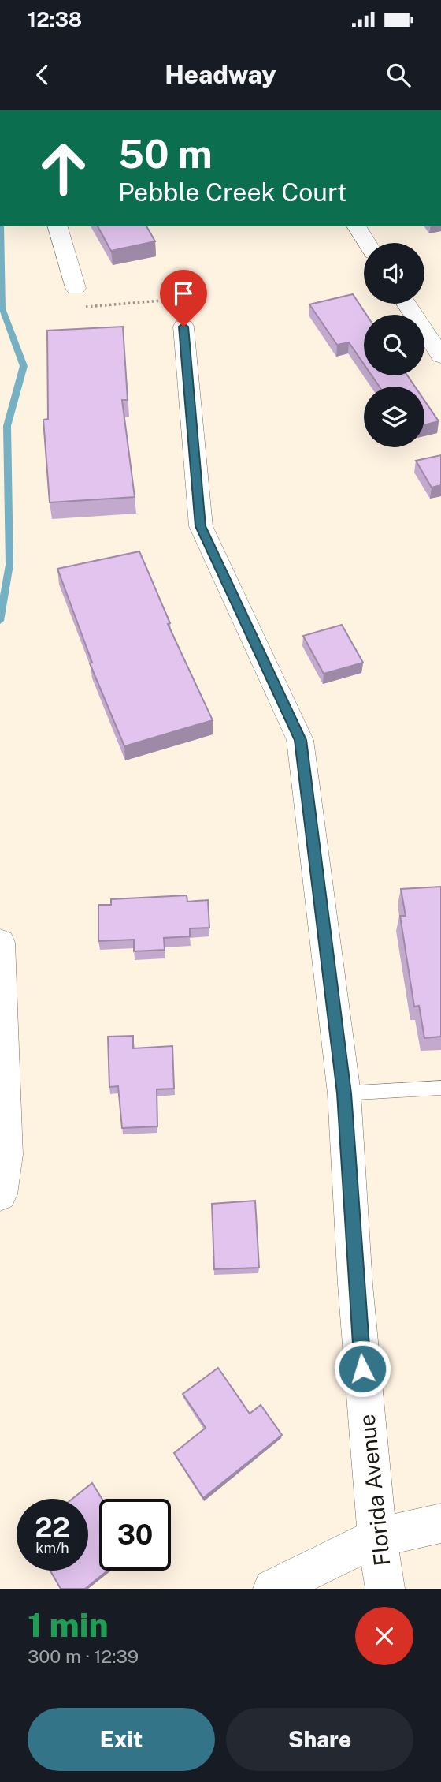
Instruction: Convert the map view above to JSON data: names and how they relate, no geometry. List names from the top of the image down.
{
  "streets": {
    "street": ["Florida Avenue"]
  },
  "page": {
    "status": "12:38",
    "header": "Headway",
    "turn": ["50 m", "Pebble Creek Court"],
    "speed": "22 km/h",
    "limit": "30",
    "heading": ["1 min", "300 m · 12:39"],
    "buttons": ["Exit", "Share"]
  }
}
